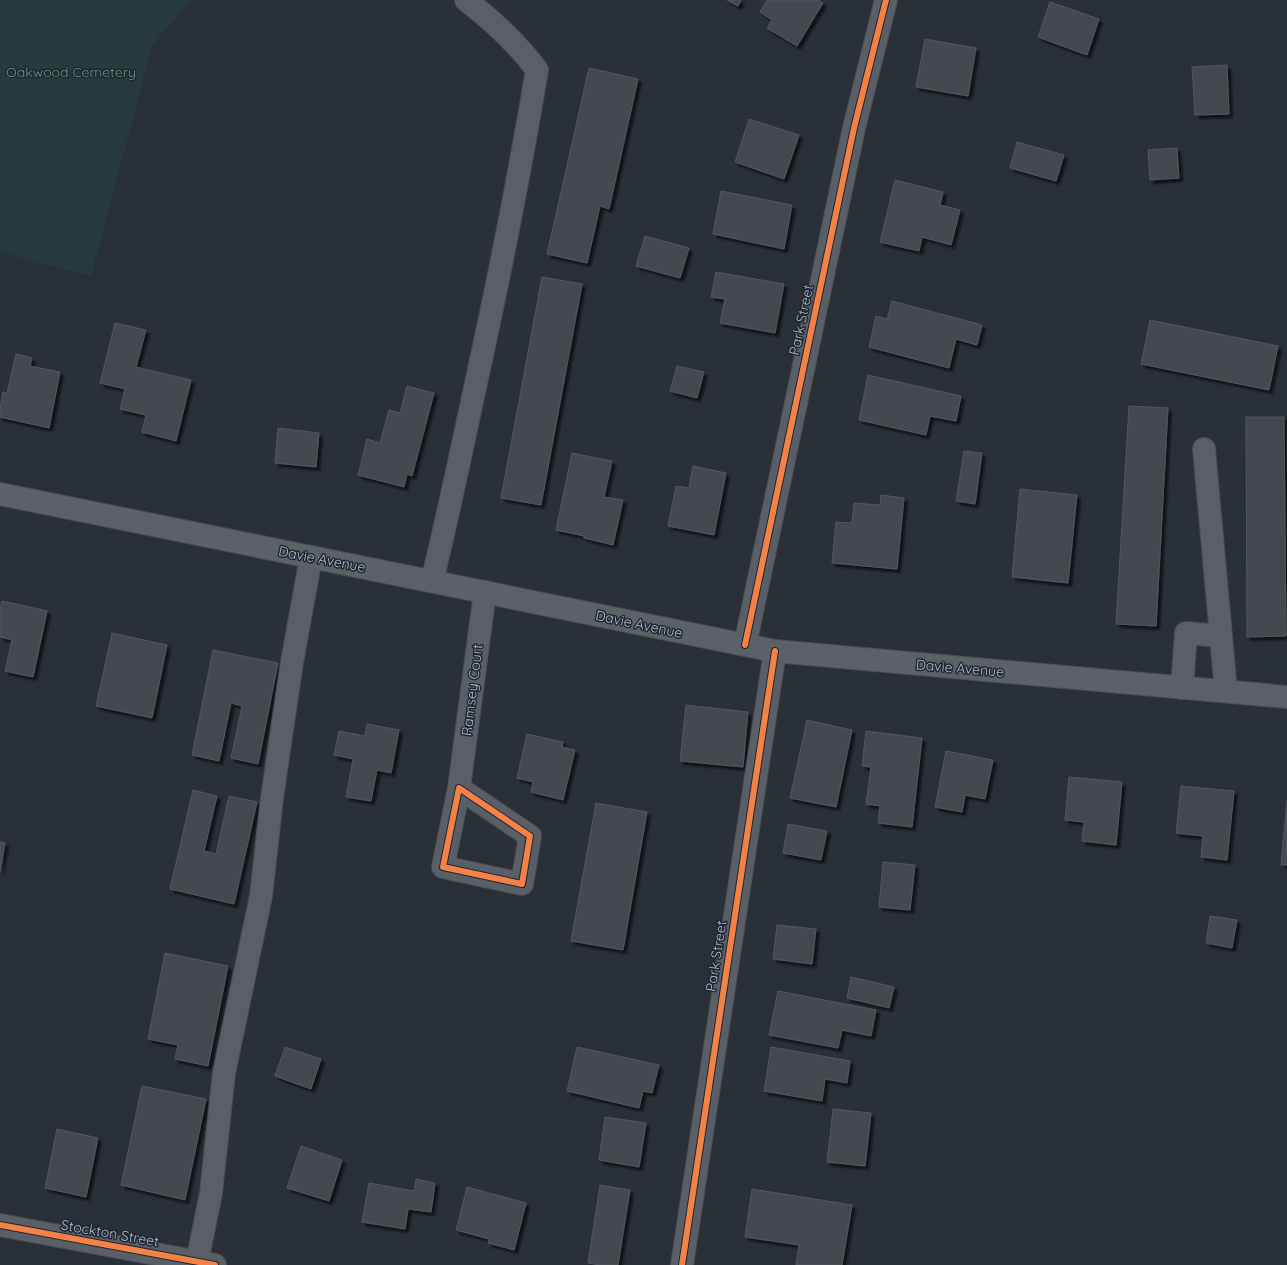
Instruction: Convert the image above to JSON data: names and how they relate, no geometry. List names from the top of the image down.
{
  "streets": {
    "main road": ["Davie Avenue"],
    "street": ["Park Street", "Ramsey Court", "Stockton Street"]
  },
  "crossings": [
    ["Park Street", "Davie Avenue"],
    ["Davie Avenue", "Ramsey Court"]
  ],
  "parks": ["Oakwood Cemetery"]
}
